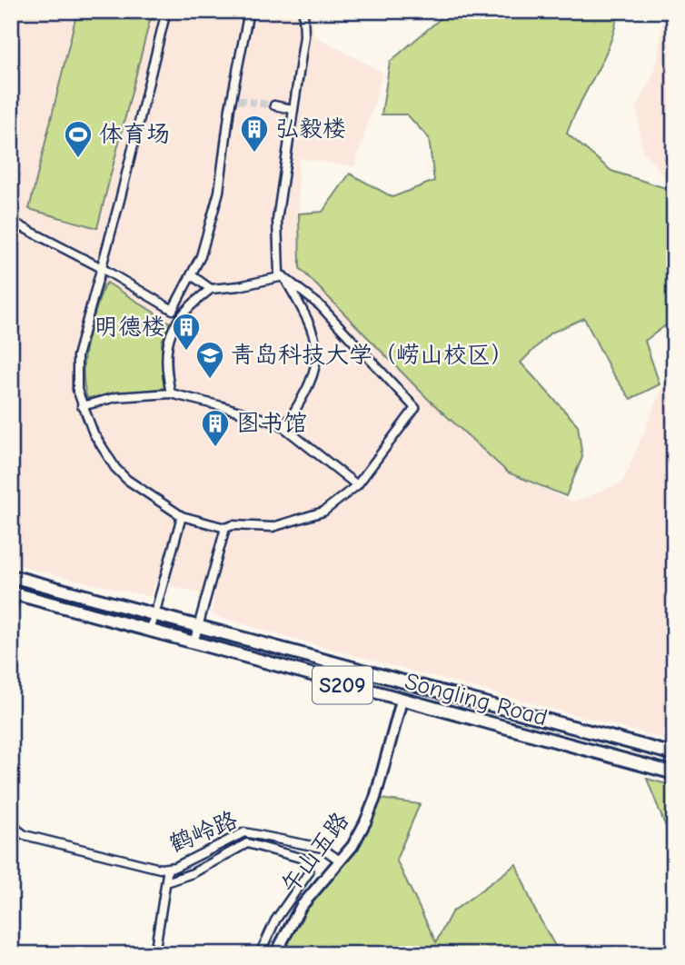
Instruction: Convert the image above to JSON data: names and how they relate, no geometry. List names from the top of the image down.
{
  "streets": {
    "main road": ["S209", "Songling Road"],
    "street": ["鹤岭路", "午山五路"]
  },
  "crossings": [
    ["Songling Road", "午山五路"],
    ["鹤岭路", "午山五路"]
  ],
  "places": {
    "building": ["弘毅楼", "明德楼", "图书馆"],
    "sports": ["体育场"],
    "school or university": ["青岛科技大学（崂山校区）"]
  }
}
